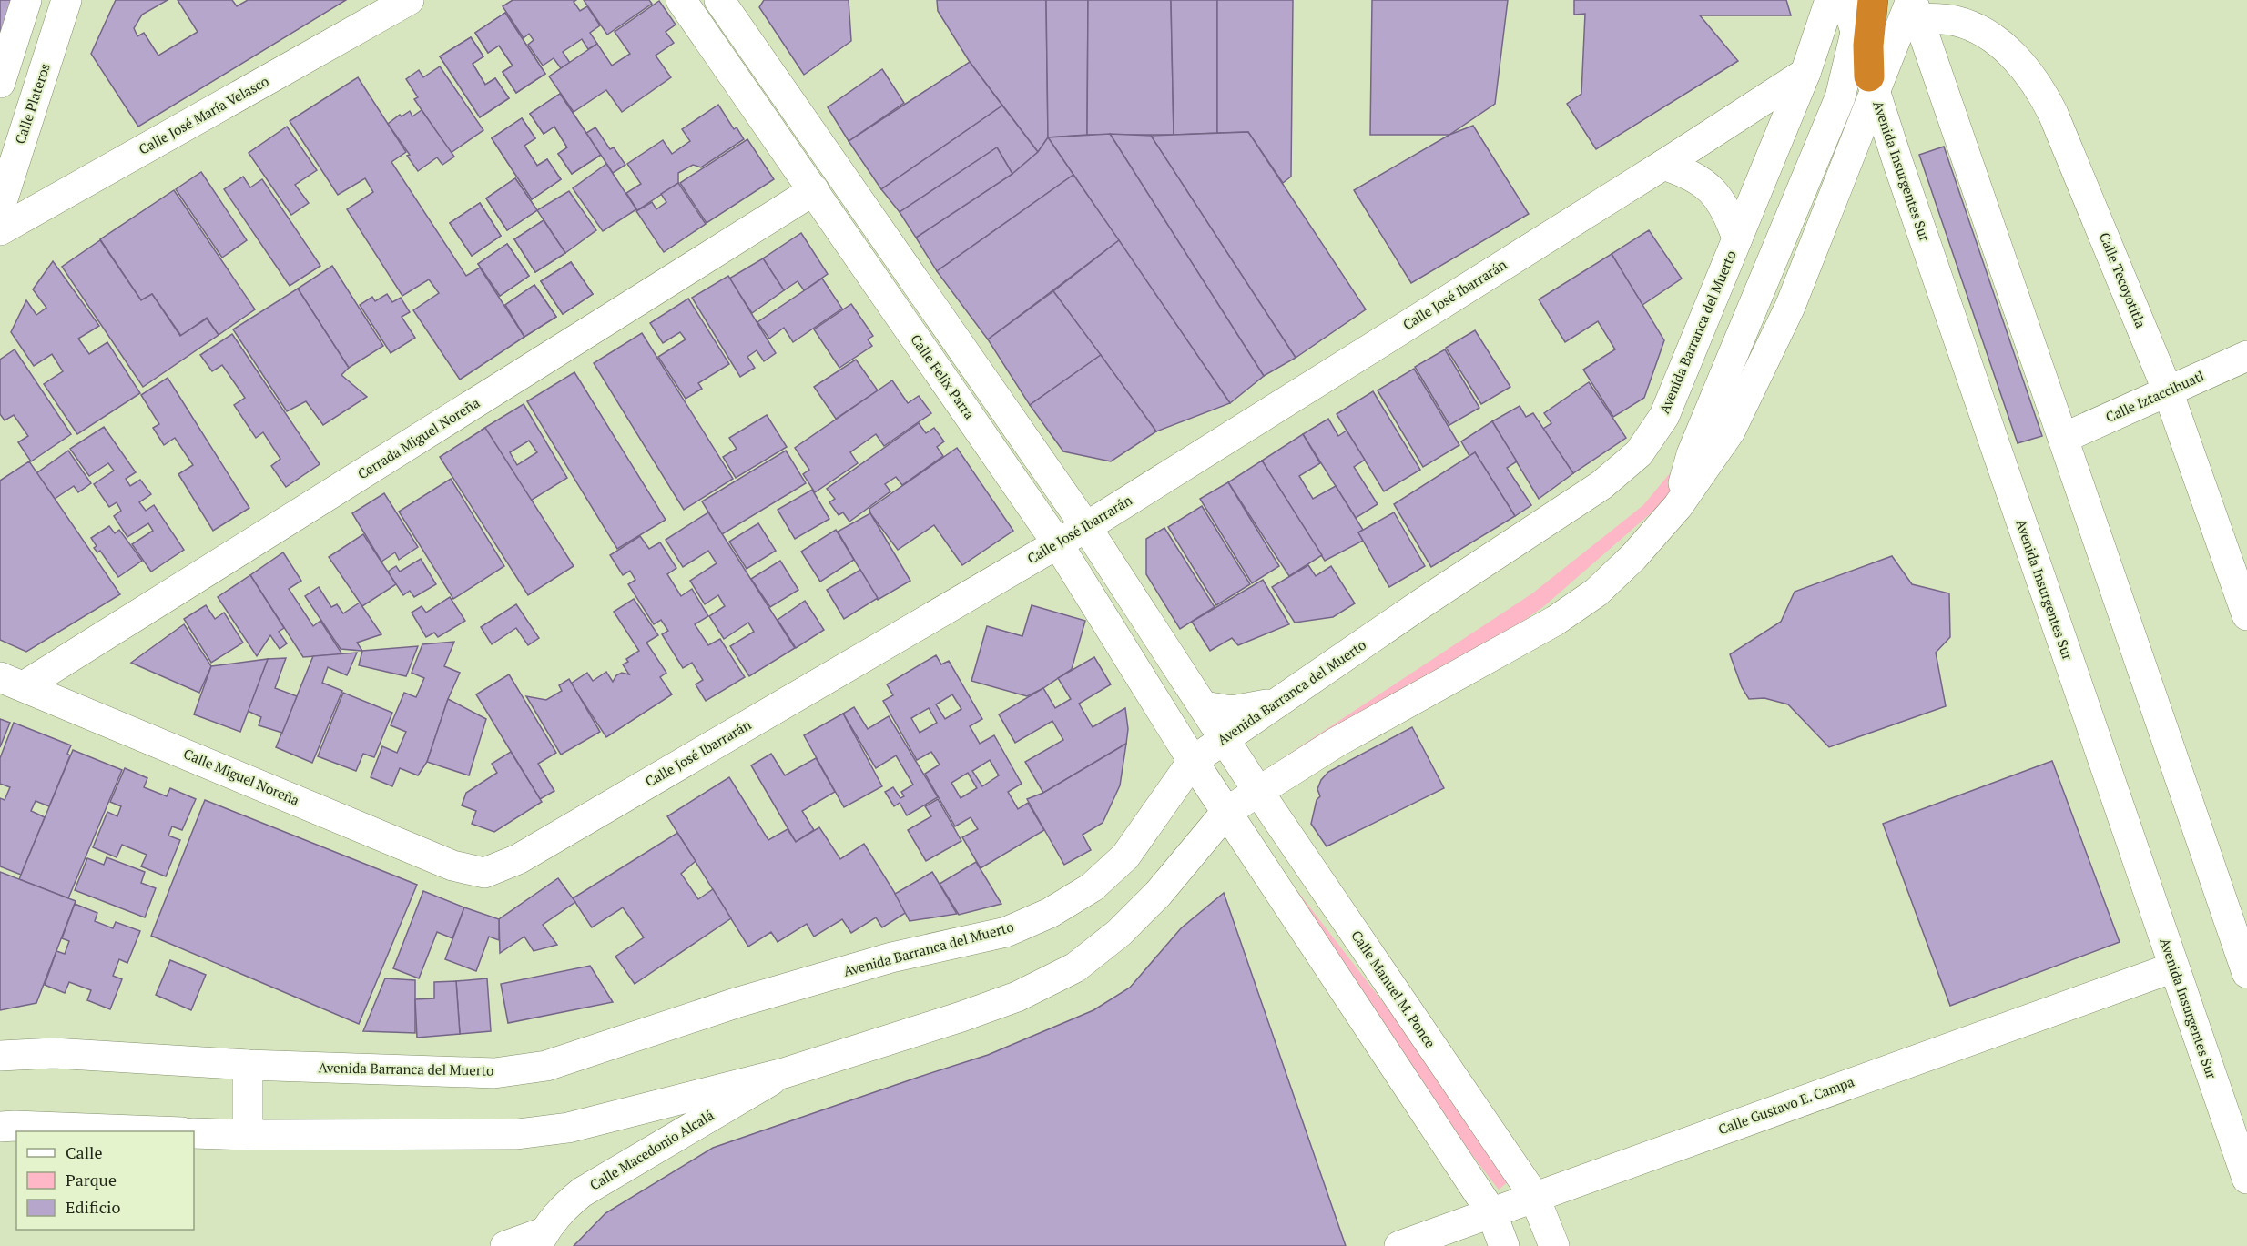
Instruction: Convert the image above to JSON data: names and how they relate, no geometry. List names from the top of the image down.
{
  "streets": {
    "street": [
      "Calle Plateros",
      "Calle José María Velasco",
      "Avenida Insurgentes Sur",
      "Calle Tecoyotitla",
      "Calle José Ibarrarán",
      "Avenida Barranca del Muerto",
      "Calle Felix Parra",
      "Calle Iztaccihuatl",
      "Cerrada Miguel Noreña",
      "Calle Miguel Noreña",
      "Calle Manuel M. Ponce",
      "Calle Gustavo E. Campa",
      "Calle Macedonio Alcalá"
    ]
  },
  "crossings": [
    ["Avenida Insurgentes Sur", "Calle Gustavo E. Campa"],
    ["Calle Tecoyotitla", "Calle Iztaccihuatl"],
    ["Calle José Ibarrarán", "Avenida Barranca del Muerto"],
    ["Calle José Ibarrarán", "Calle Felix Parra"],
    ["Calle José Ibarrarán", "Calle Miguel Noreña"],
    ["Avenida Barranca del Muerto", "Calle Felix Parra"],
    ["Avenida Barranca del Muerto", "Calle Manuel M. Ponce"],
    ["Calle Felix Parra", "Cerrada Miguel Noreña"],
    ["Cerrada Miguel Noreña", "Calle Miguel Noreña"],
    ["Calle Manuel M. Ponce", "Calle Gustavo E. Campa"]
  ],
  "legend": ["Calle", "Parque", "Edificio"]
}
